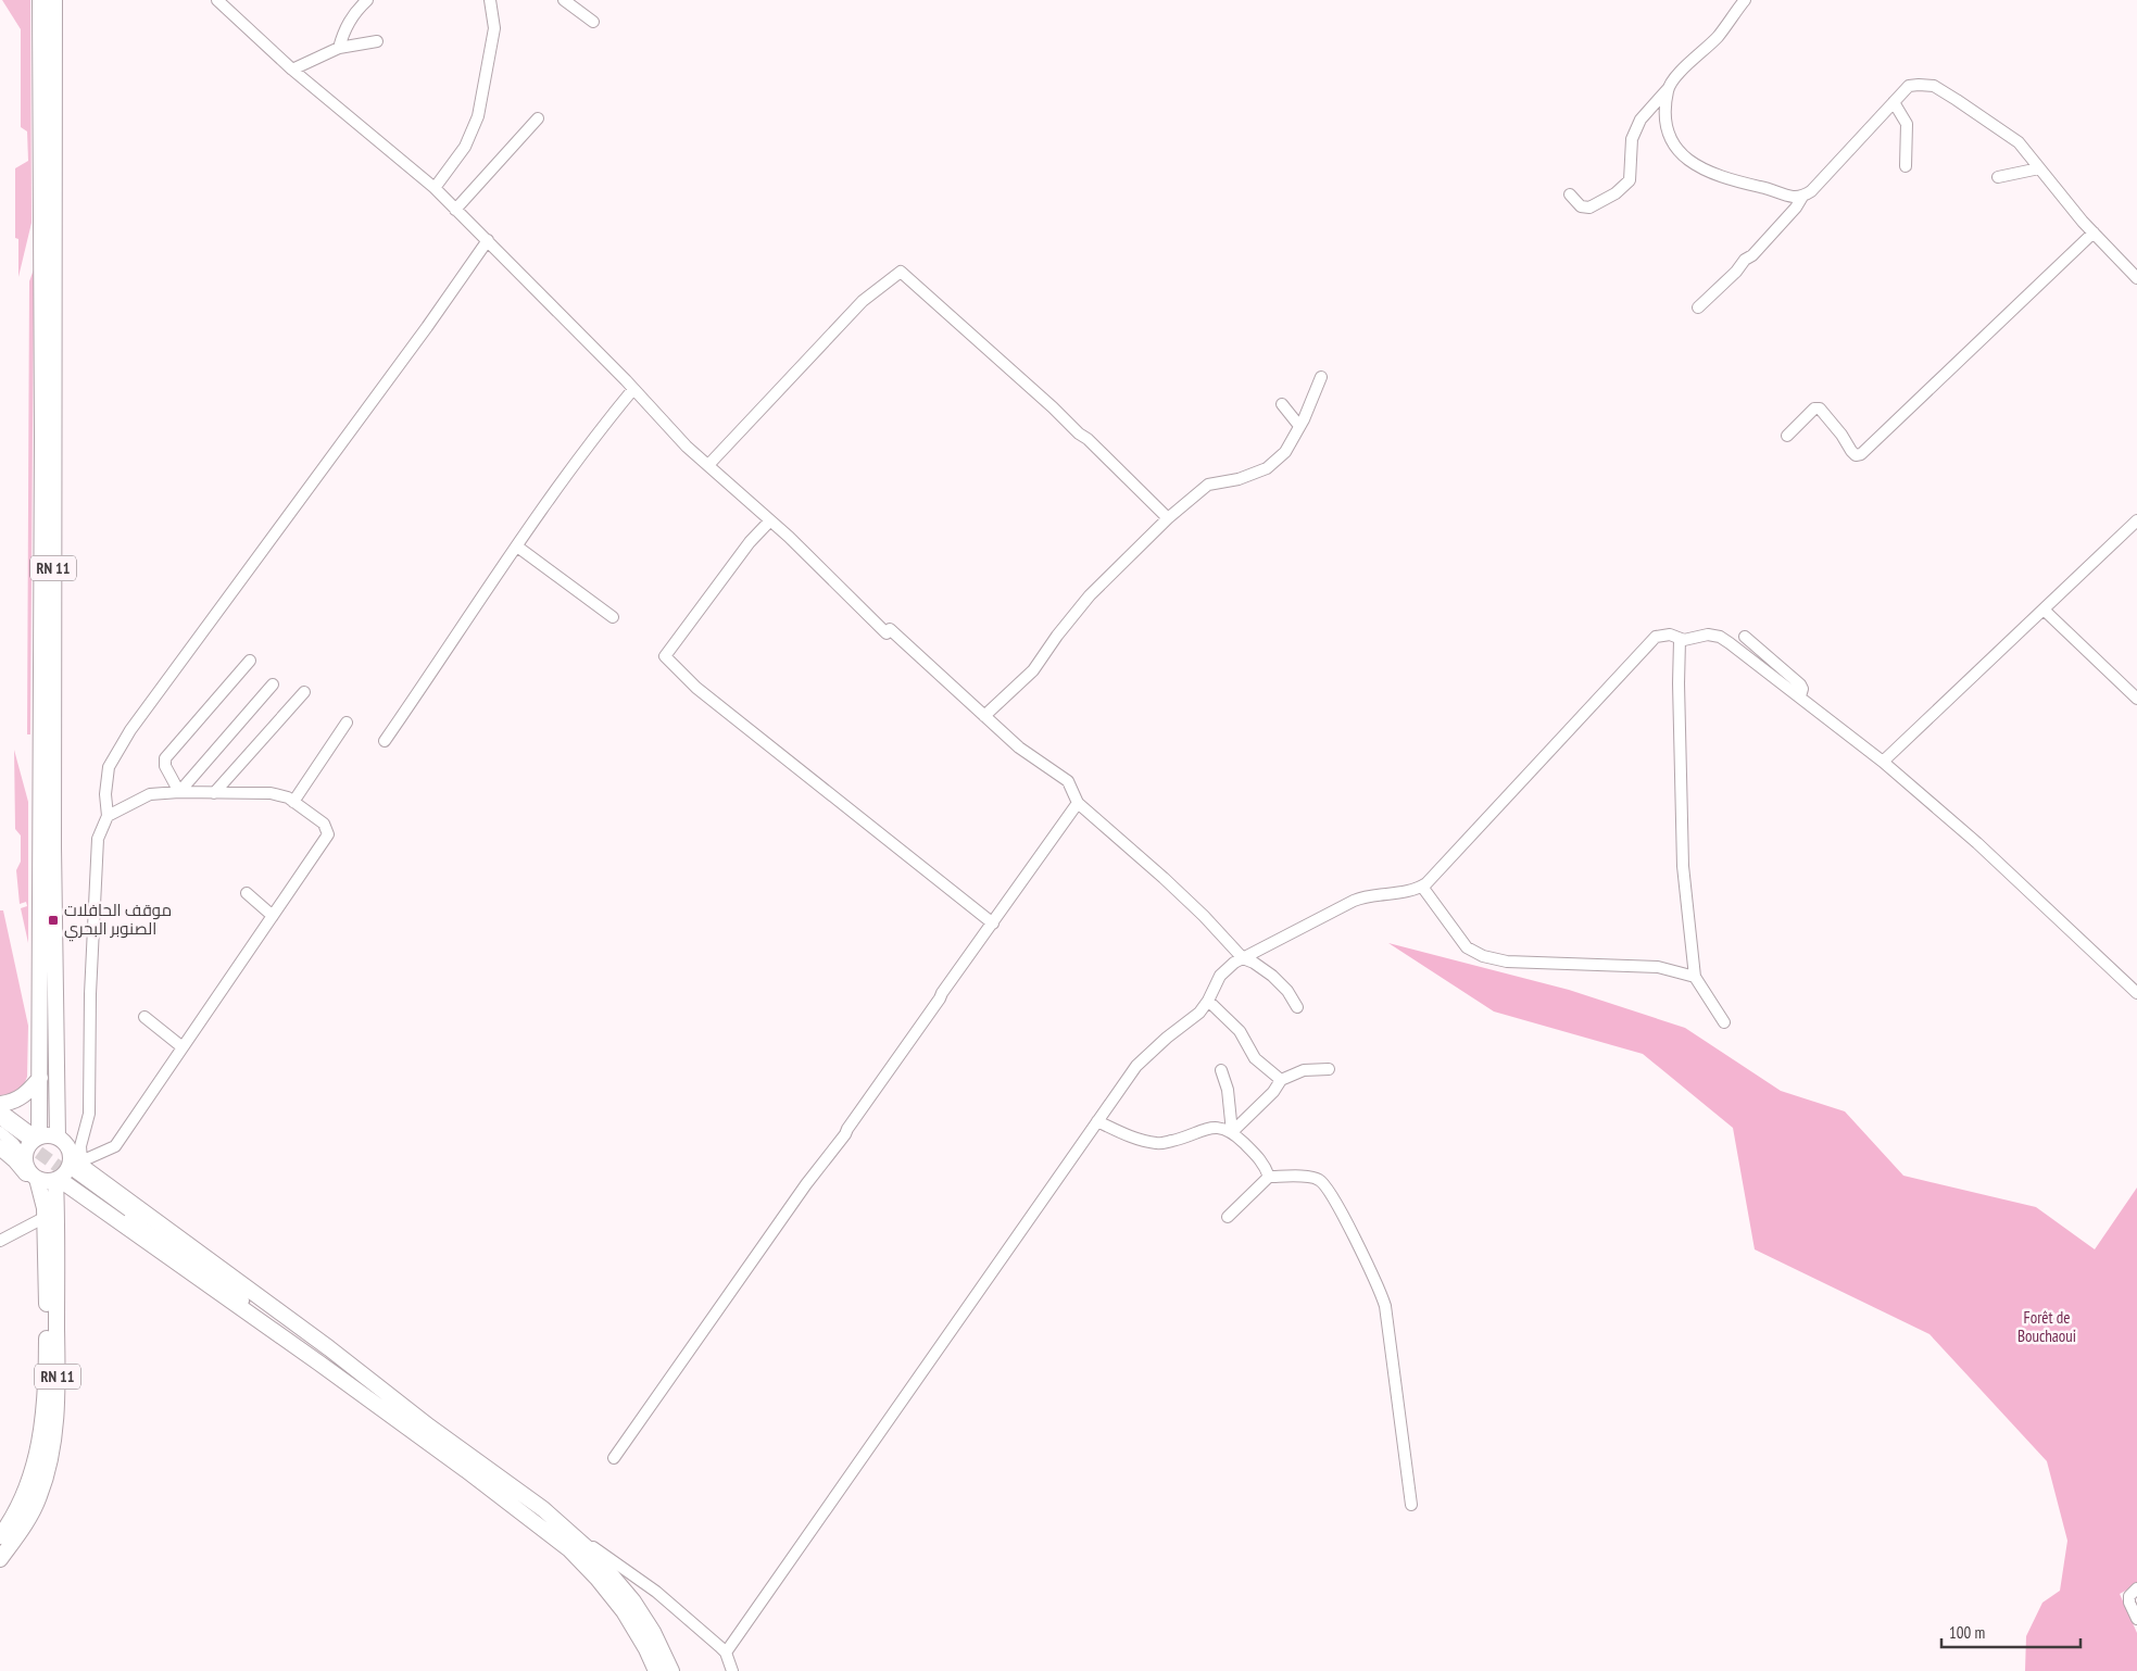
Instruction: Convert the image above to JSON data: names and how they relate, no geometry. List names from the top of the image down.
{
  "streets": {
    "highway": ["RN 11"]
  },
  "parks": ["Forêt de Bouchaoui"],
  "places": {
    "transit": ["موقف الحافلات الصنوبر البحري"]
  },
  "scale_bar": "100 m"
}
